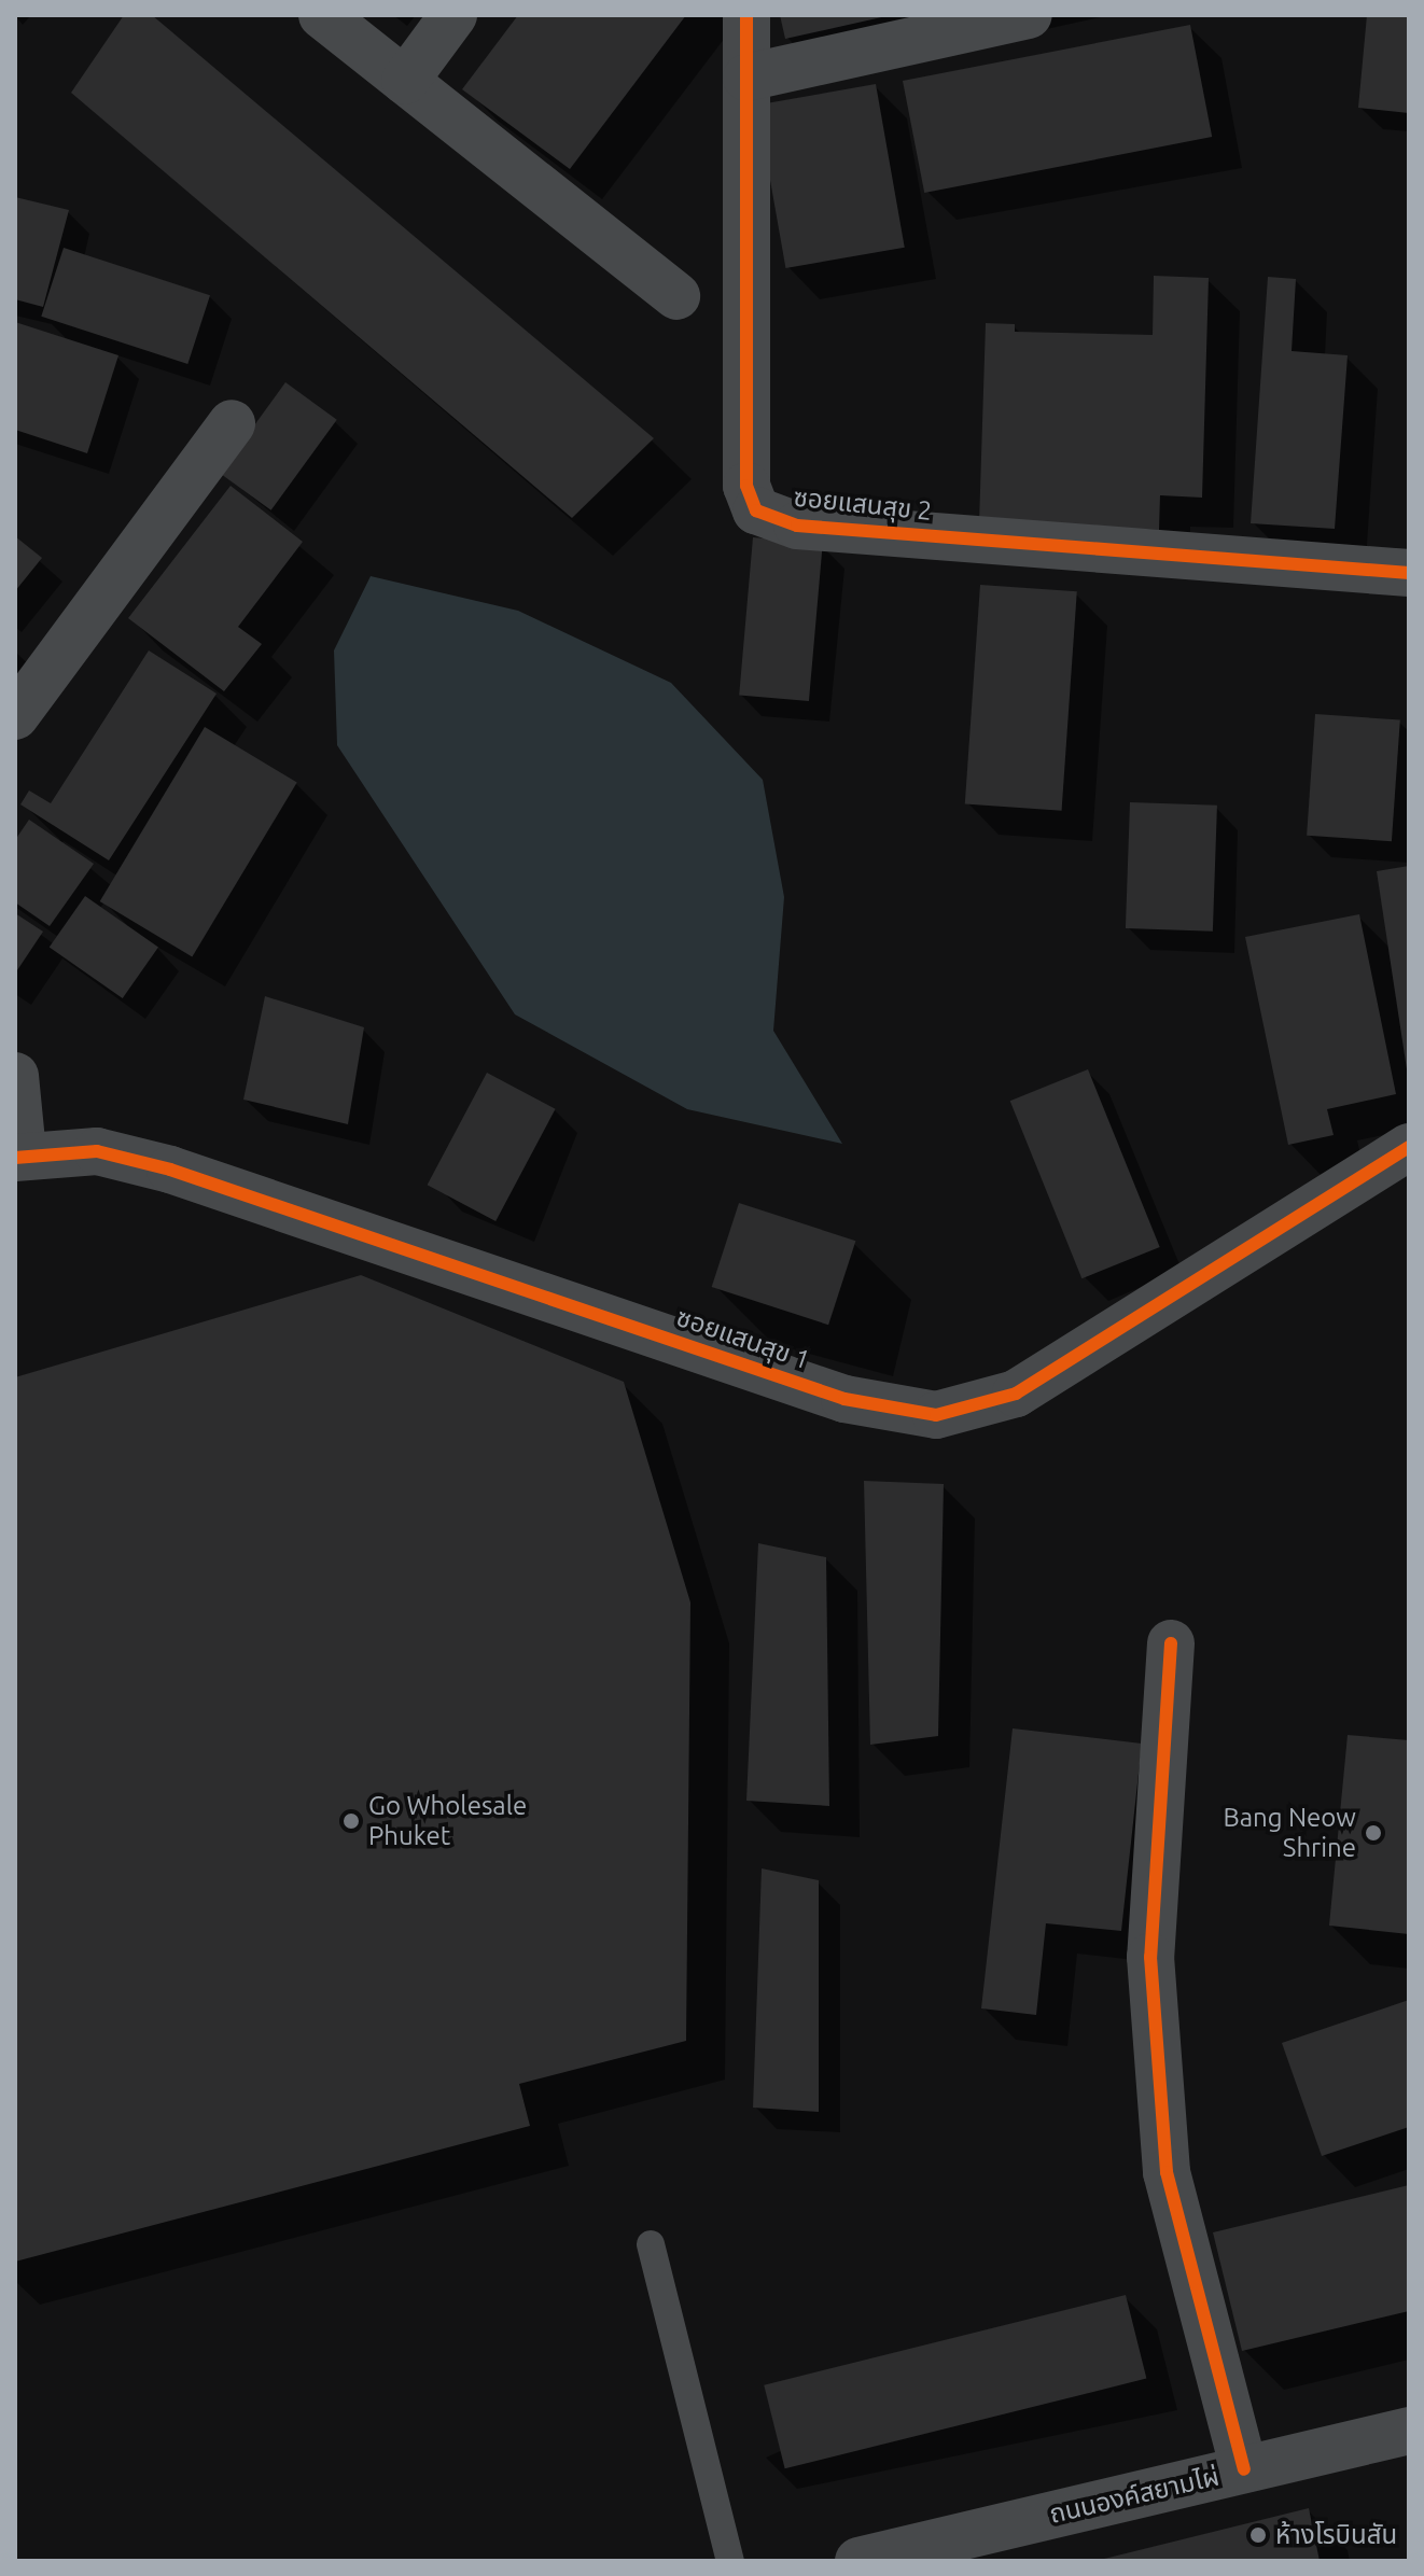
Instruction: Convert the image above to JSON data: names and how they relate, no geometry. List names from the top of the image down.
{
  "streets": {
    "street": ["ซอยแสนสุข 2", "ซอยแสนสุข 1", "ถนนองค์สยามไผ่"]
  },
  "places": ["Go Wholesale Phuket", "Bang Neow Shrine", "ห้างโรบินสัน"]
}
